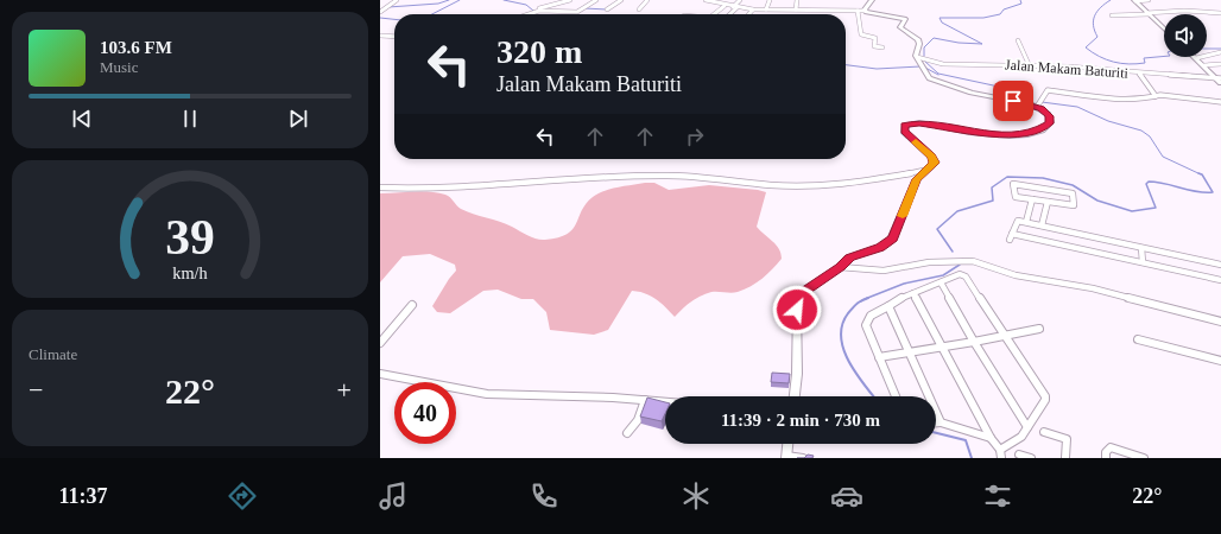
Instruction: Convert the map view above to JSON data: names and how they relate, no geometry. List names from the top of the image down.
{
  "streets": {
    "street": ["Jalan Makam Baturiti"]
  },
  "page": {
    "turn": ["320 m", "Jalan Makam Baturiti"],
    "song": ["103.6 FM", "Music"],
    "tile": "Climate",
    "heat": ["−", "22°", "+"],
    "limit": "40",
    "trip": "11:39 · 2 min · 730 m",
    "tabs": ["11:37", "22°"],
    "gauge": ["39", "km/h"]
  }
}
